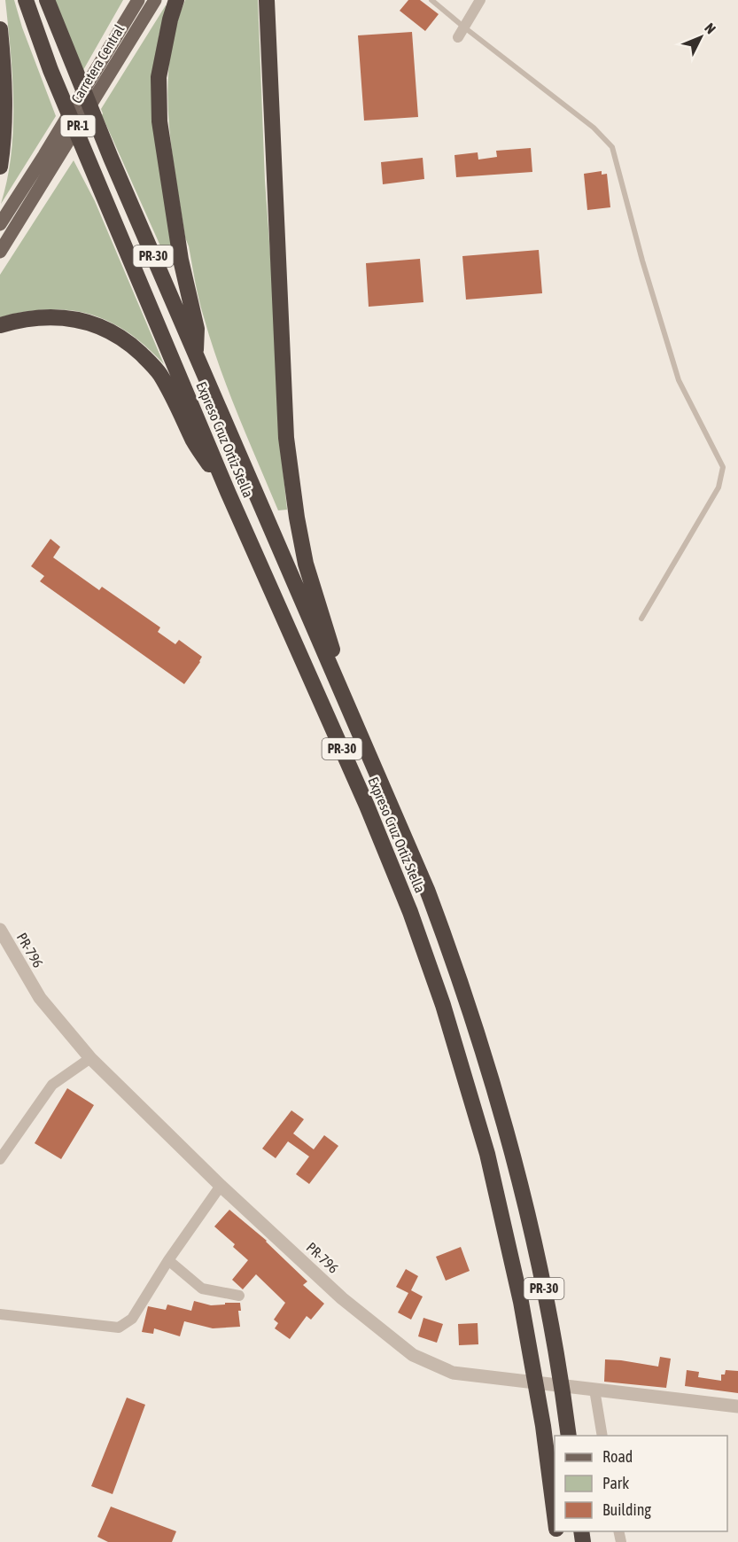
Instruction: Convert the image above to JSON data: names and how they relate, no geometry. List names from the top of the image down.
{
  "streets": {
    "highway": ["PR-30", "Expreso Cruz Ortiz Stella"],
    "main road": ["Carretera Central", "PR-1"],
    "street": ["PR-796"]
  },
  "legend": ["Road", "Park", "Building"],
  "north": "top right"
}
